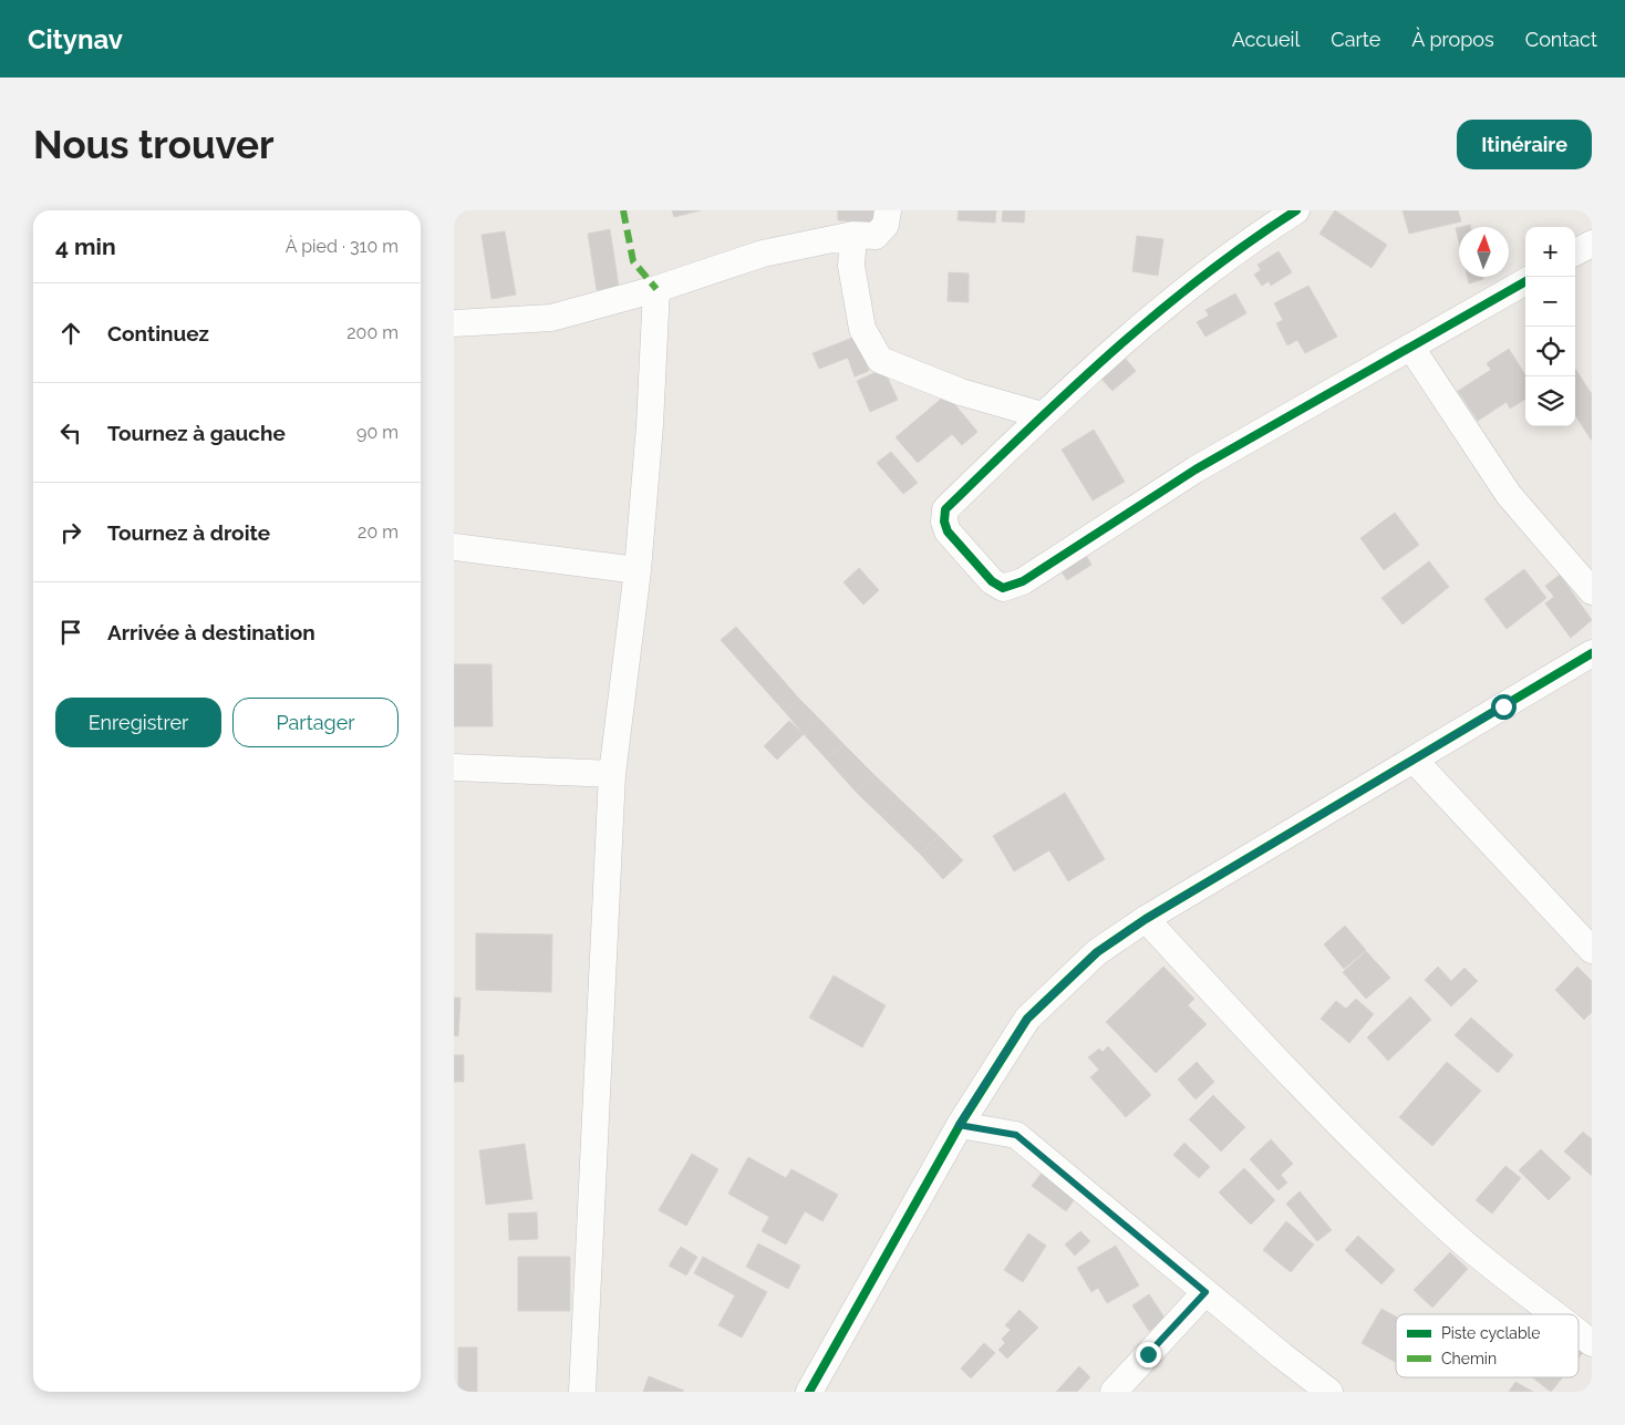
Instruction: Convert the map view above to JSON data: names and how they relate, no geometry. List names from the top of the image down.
{
  "legend": ["Piste cyclable", "Chemin"],
  "north": "top",
  "page": {
    "header": "Citynav",
    "nav": [
      "Accueil",
      "Carte",
      "À propos",
      "Contact"
    ],
    "buttons": [
      "Itinéraire",
      ["Enregistrer", "Partager"]
    ],
    "title": "Nous trouver",
    "heading": ["4 min", "À pied · 310 m"],
    "map_buttons": ["+", "−"],
    "list": [
      ["Continuez", "200 m"],
      ["Tournez à gauche", "90 m"],
      ["Tournez à droite", "20 m"],
      "Arrivée à destination"
    ]
  }
}
